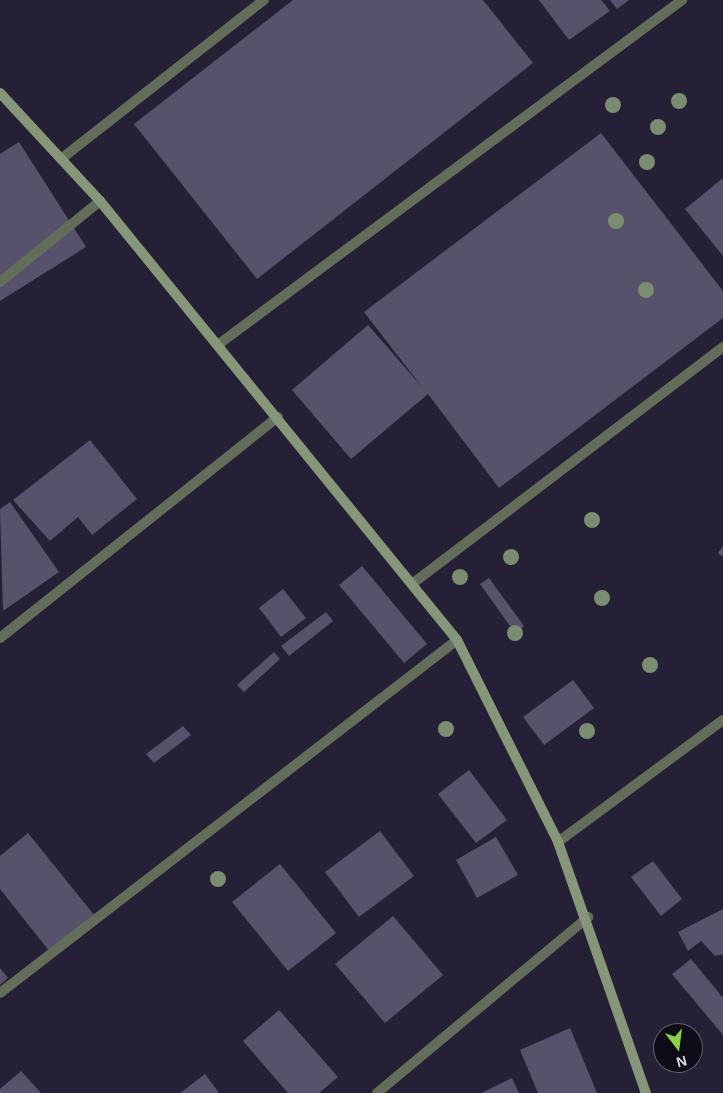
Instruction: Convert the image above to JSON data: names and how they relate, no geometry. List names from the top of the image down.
{
  "north": "bottom"
}
